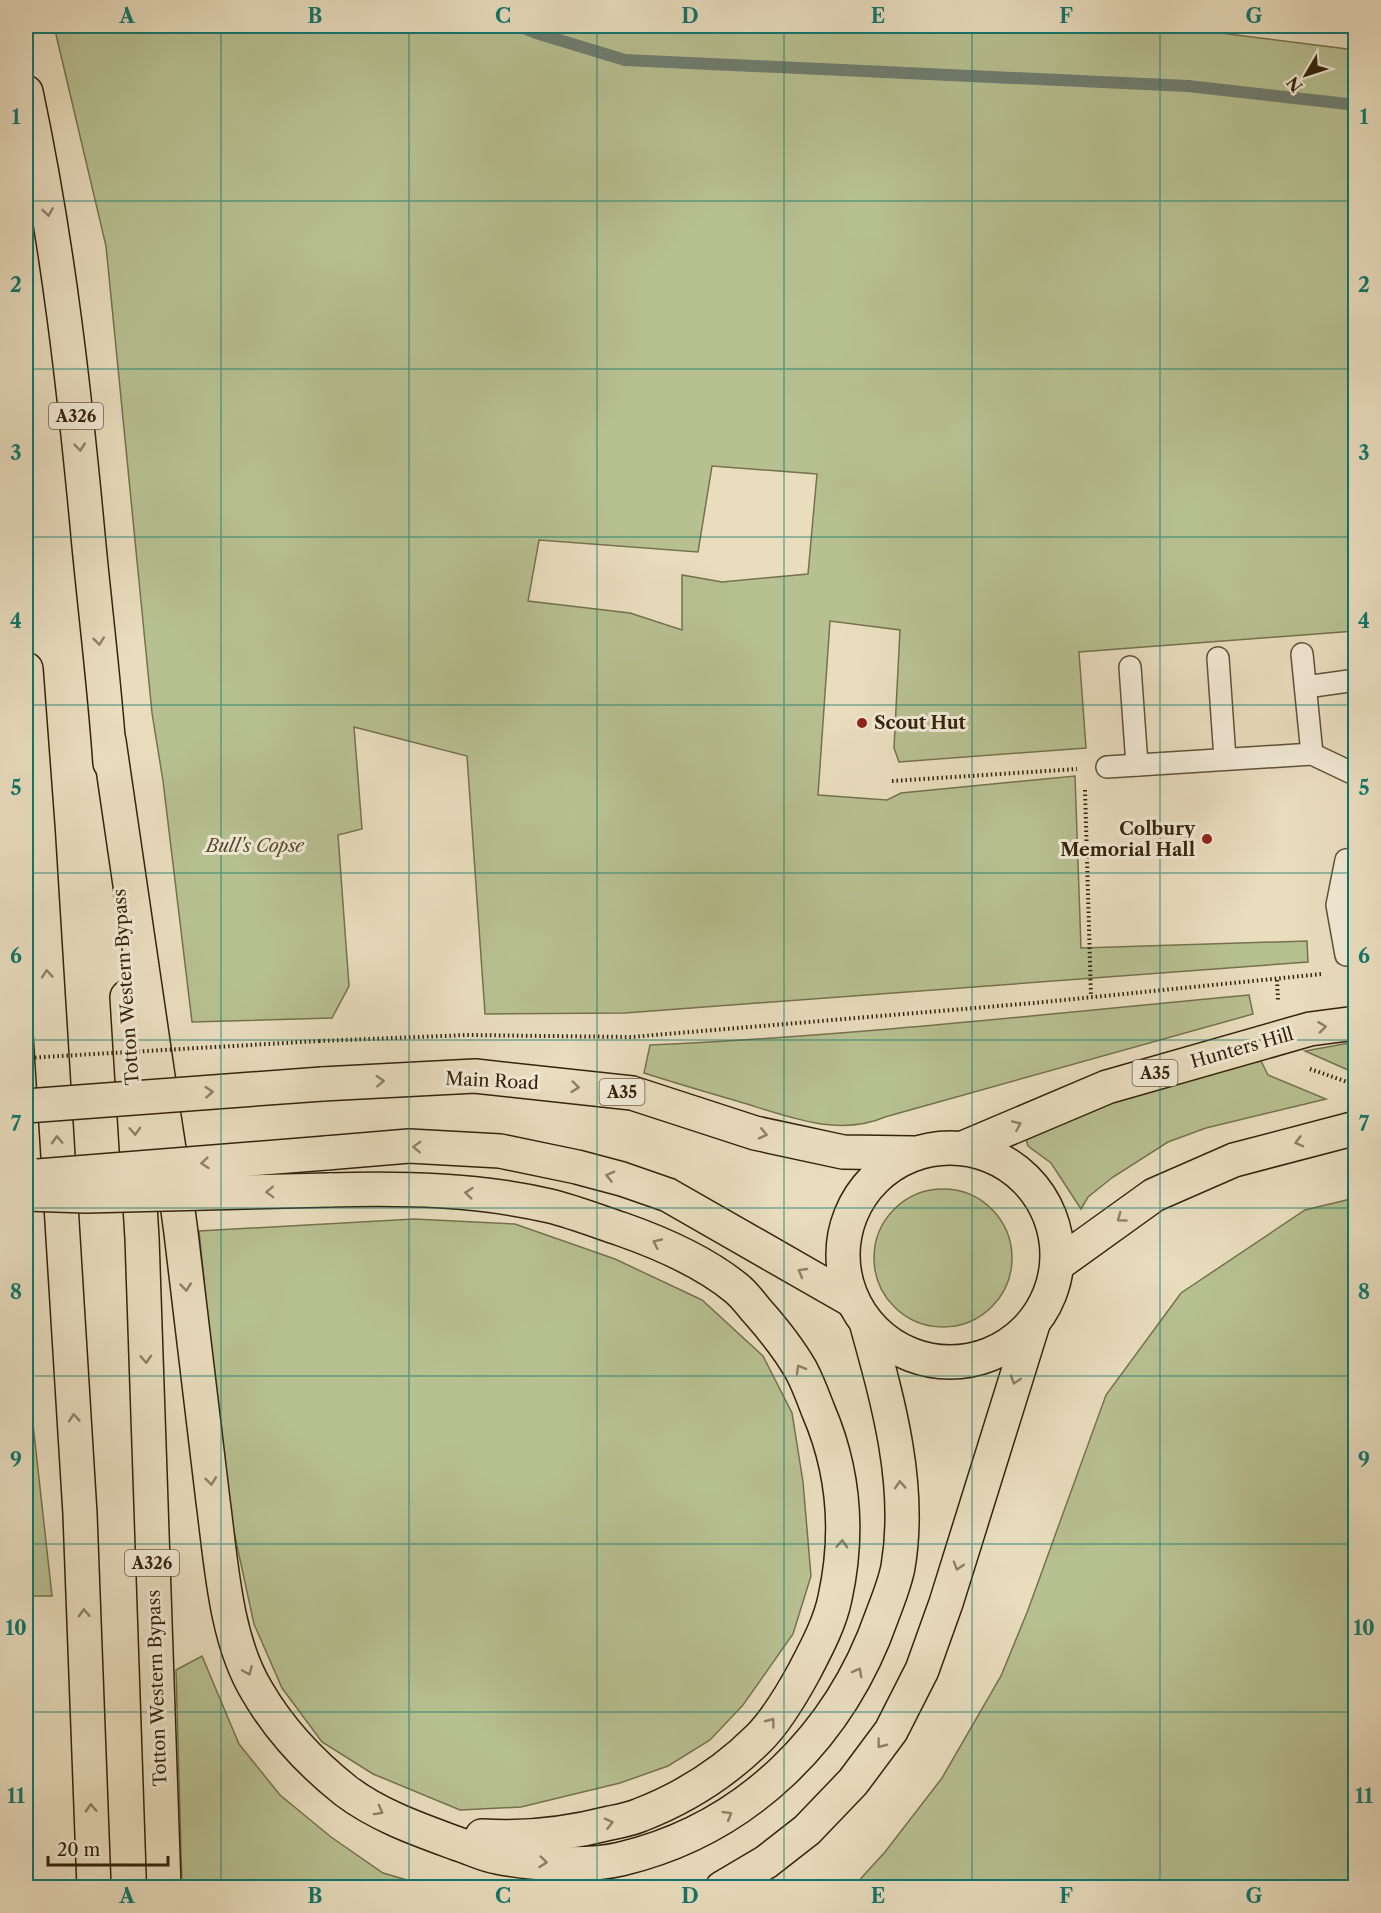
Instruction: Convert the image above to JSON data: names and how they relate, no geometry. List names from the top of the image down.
{
  "streets": {
    "main road": [
      "A326",
      "Totton Western Bypass",
      "Hunters Hill",
      "A35",
      "Main Road"
    ]
  },
  "crossings": [
    ["Hunters Hill", "Main Road"]
  ],
  "parks": ["Bull's Copse"],
  "places": ["Scout Hut", "Colbury Memorial Hall"],
  "scale_bar": "20 m",
  "north": "bottom left",
  "grid": {
    "columns": [
      "A",
      "B",
      "C",
      "D",
      "E",
      "F",
      "G"
    ],
    "rows": [
      "1",
      "2",
      "3",
      "4",
      "5",
      "6",
      "7",
      "8",
      "9",
      "10",
      "11"
    ]
  }
}
